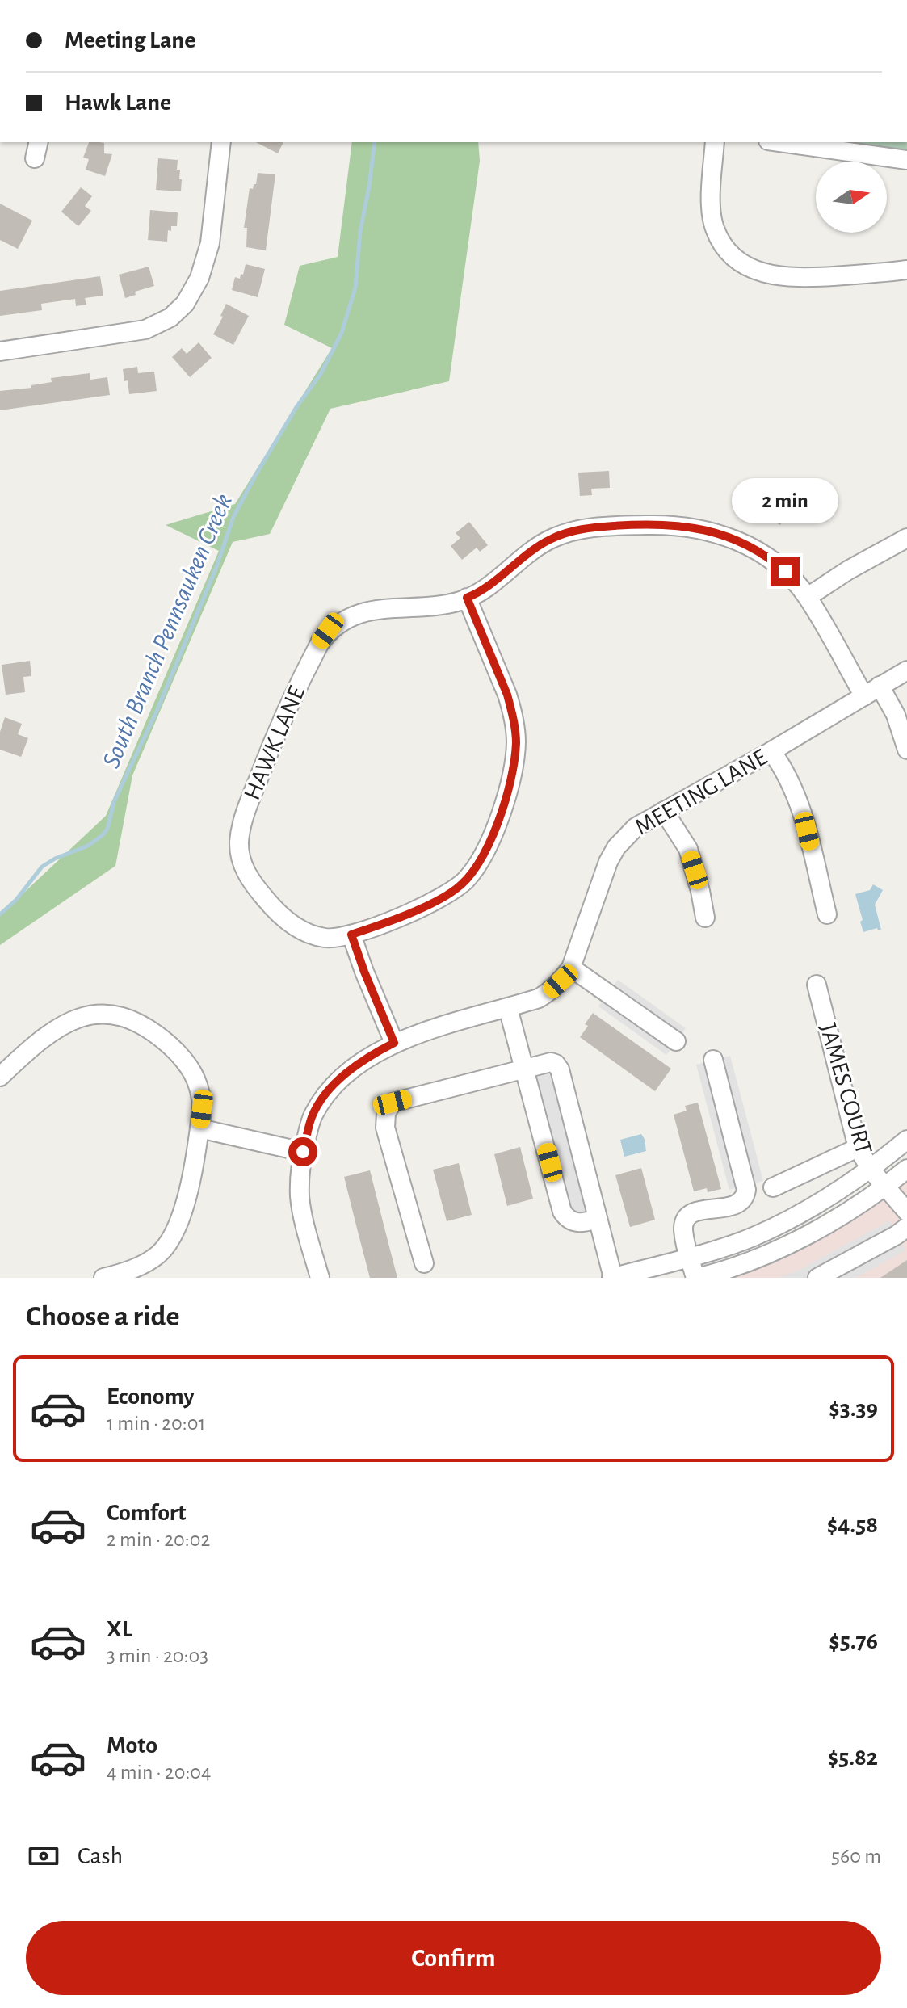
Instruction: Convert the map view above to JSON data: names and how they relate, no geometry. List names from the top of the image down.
{
  "streets": {
    "street": ["HAWK LANE", "MEETING LANE", "JAMES COURT"]
  },
  "crossings": [
    ["HAWK LANE", "MEETING LANE"]
  ],
  "water": ["South Branch Pennsauken Creek"],
  "north": "right",
  "page": {
    "banner": ["Meeting Lane", "Hawk Lane"],
    "bubble": "2 min",
    "heading": "Choose a ride",
    "list": [
      {
        "name": "Economy",
        "note": "1 min · 20:01",
        "value": "$3.39"
      },
      {
        "name": "Comfort",
        "note": "2 min · 20:02",
        "value": "$4.58"
      },
      {
        "name": "XL",
        "note": "3 min · 20:03",
        "value": "$5.76"
      },
      {
        "name": "Moto",
        "note": "4 min · 20:04",
        "value": "$5.82"
      }
    ],
    "pay": ["Cash", "560 m"],
    "buttons": "Confirm"
  }
}
